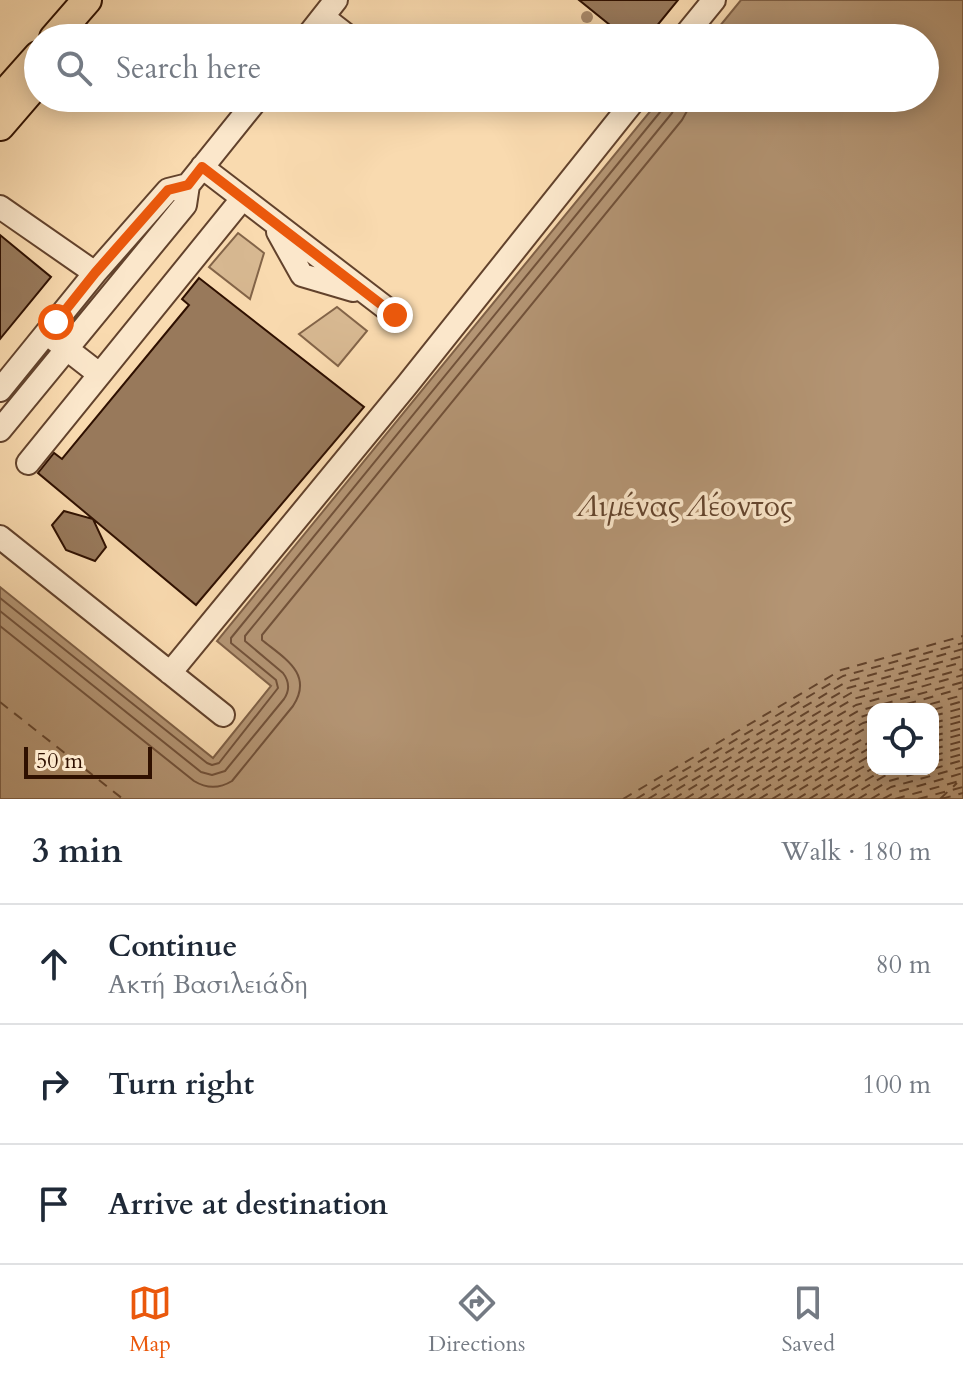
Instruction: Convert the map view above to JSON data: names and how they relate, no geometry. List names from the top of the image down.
{
  "water": ["Λιμένας Λέοντος"],
  "scale_bar": "50 m",
  "page": {
    "search": "Search here",
    "scale": "50 m",
    "heading": ["3 min", "Walk · 180 m"],
    "list": [
      ["Continue", "Ακτή Βασιλειάδη", "80 m"],
      ["Turn right", "100 m"],
      "Arrive at destination"
    ],
    "nav": ["Map", "Directions", "Saved"]
  }
}
